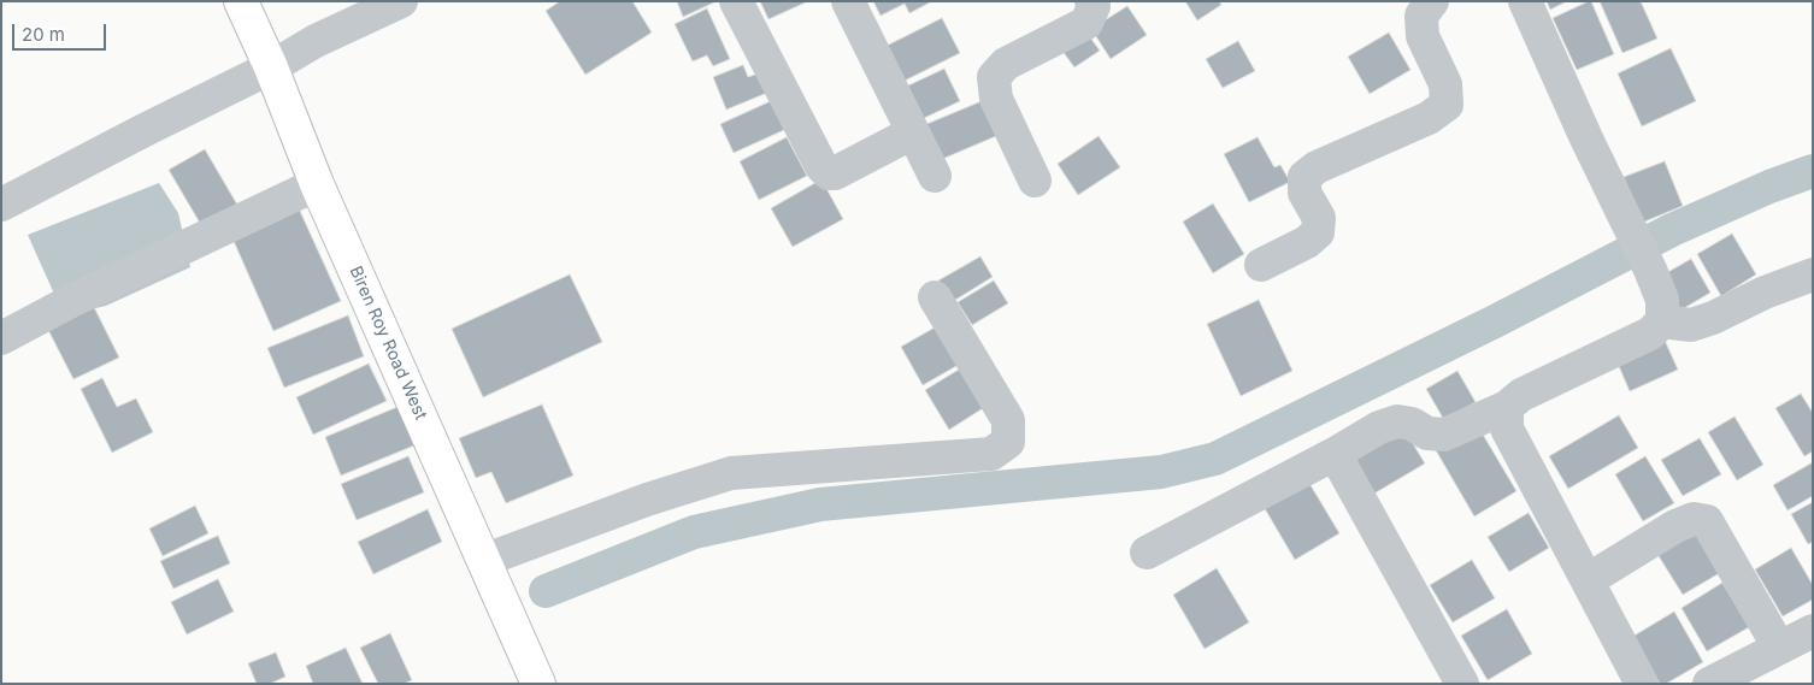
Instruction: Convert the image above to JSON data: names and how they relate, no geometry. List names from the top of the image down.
{
  "streets": {
    "main road": ["Biren Roy Road West"]
  },
  "scale_bar": "20 m"
}
